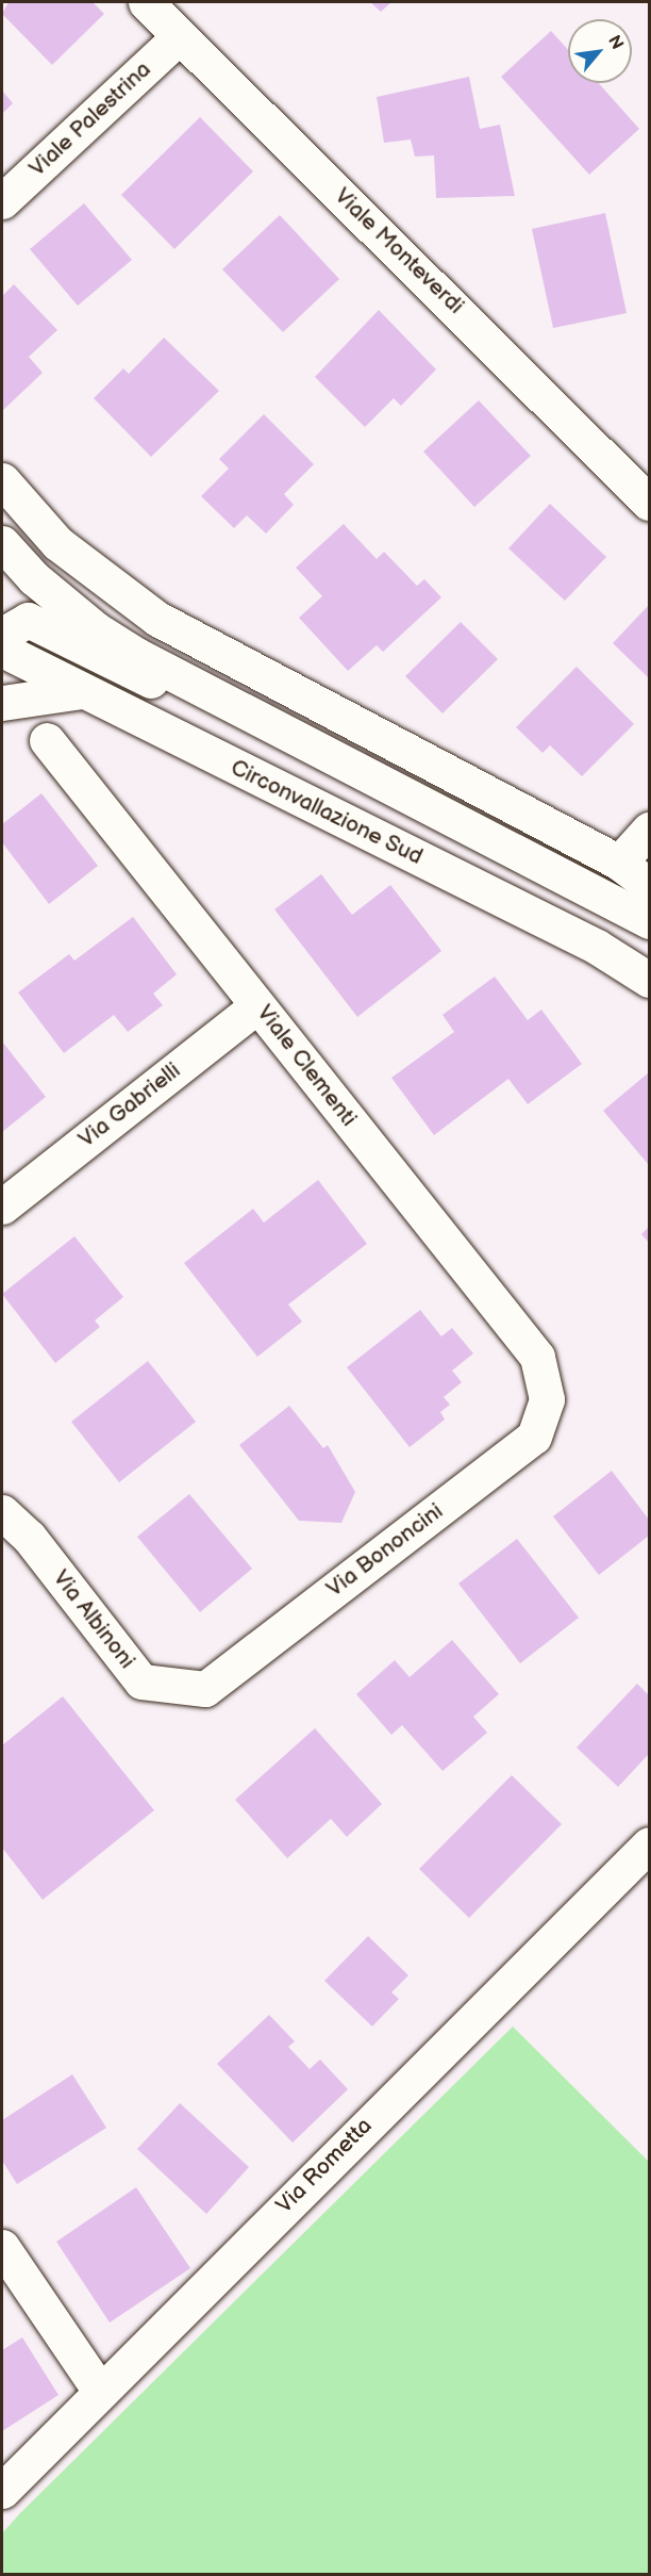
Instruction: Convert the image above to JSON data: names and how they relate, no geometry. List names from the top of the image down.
{
  "streets": {
    "street": [
      "Viale Palestrina",
      "Viale Monteverdi",
      "Circonvallazione Sud",
      "Viale Clementi",
      "Via Gabrielli",
      "Via Bononcini",
      "Via Albinoni",
      "Via Rometta"
    ]
  },
  "crossings": [
    ["Viale Palestrina", "Viale Monteverdi"],
    ["Viale Clementi", "Via Gabrielli"],
    ["Viale Clementi", "Via Bononcini"],
    ["Via Bononcini", "Via Albinoni"]
  ],
  "north": "top right"
}
